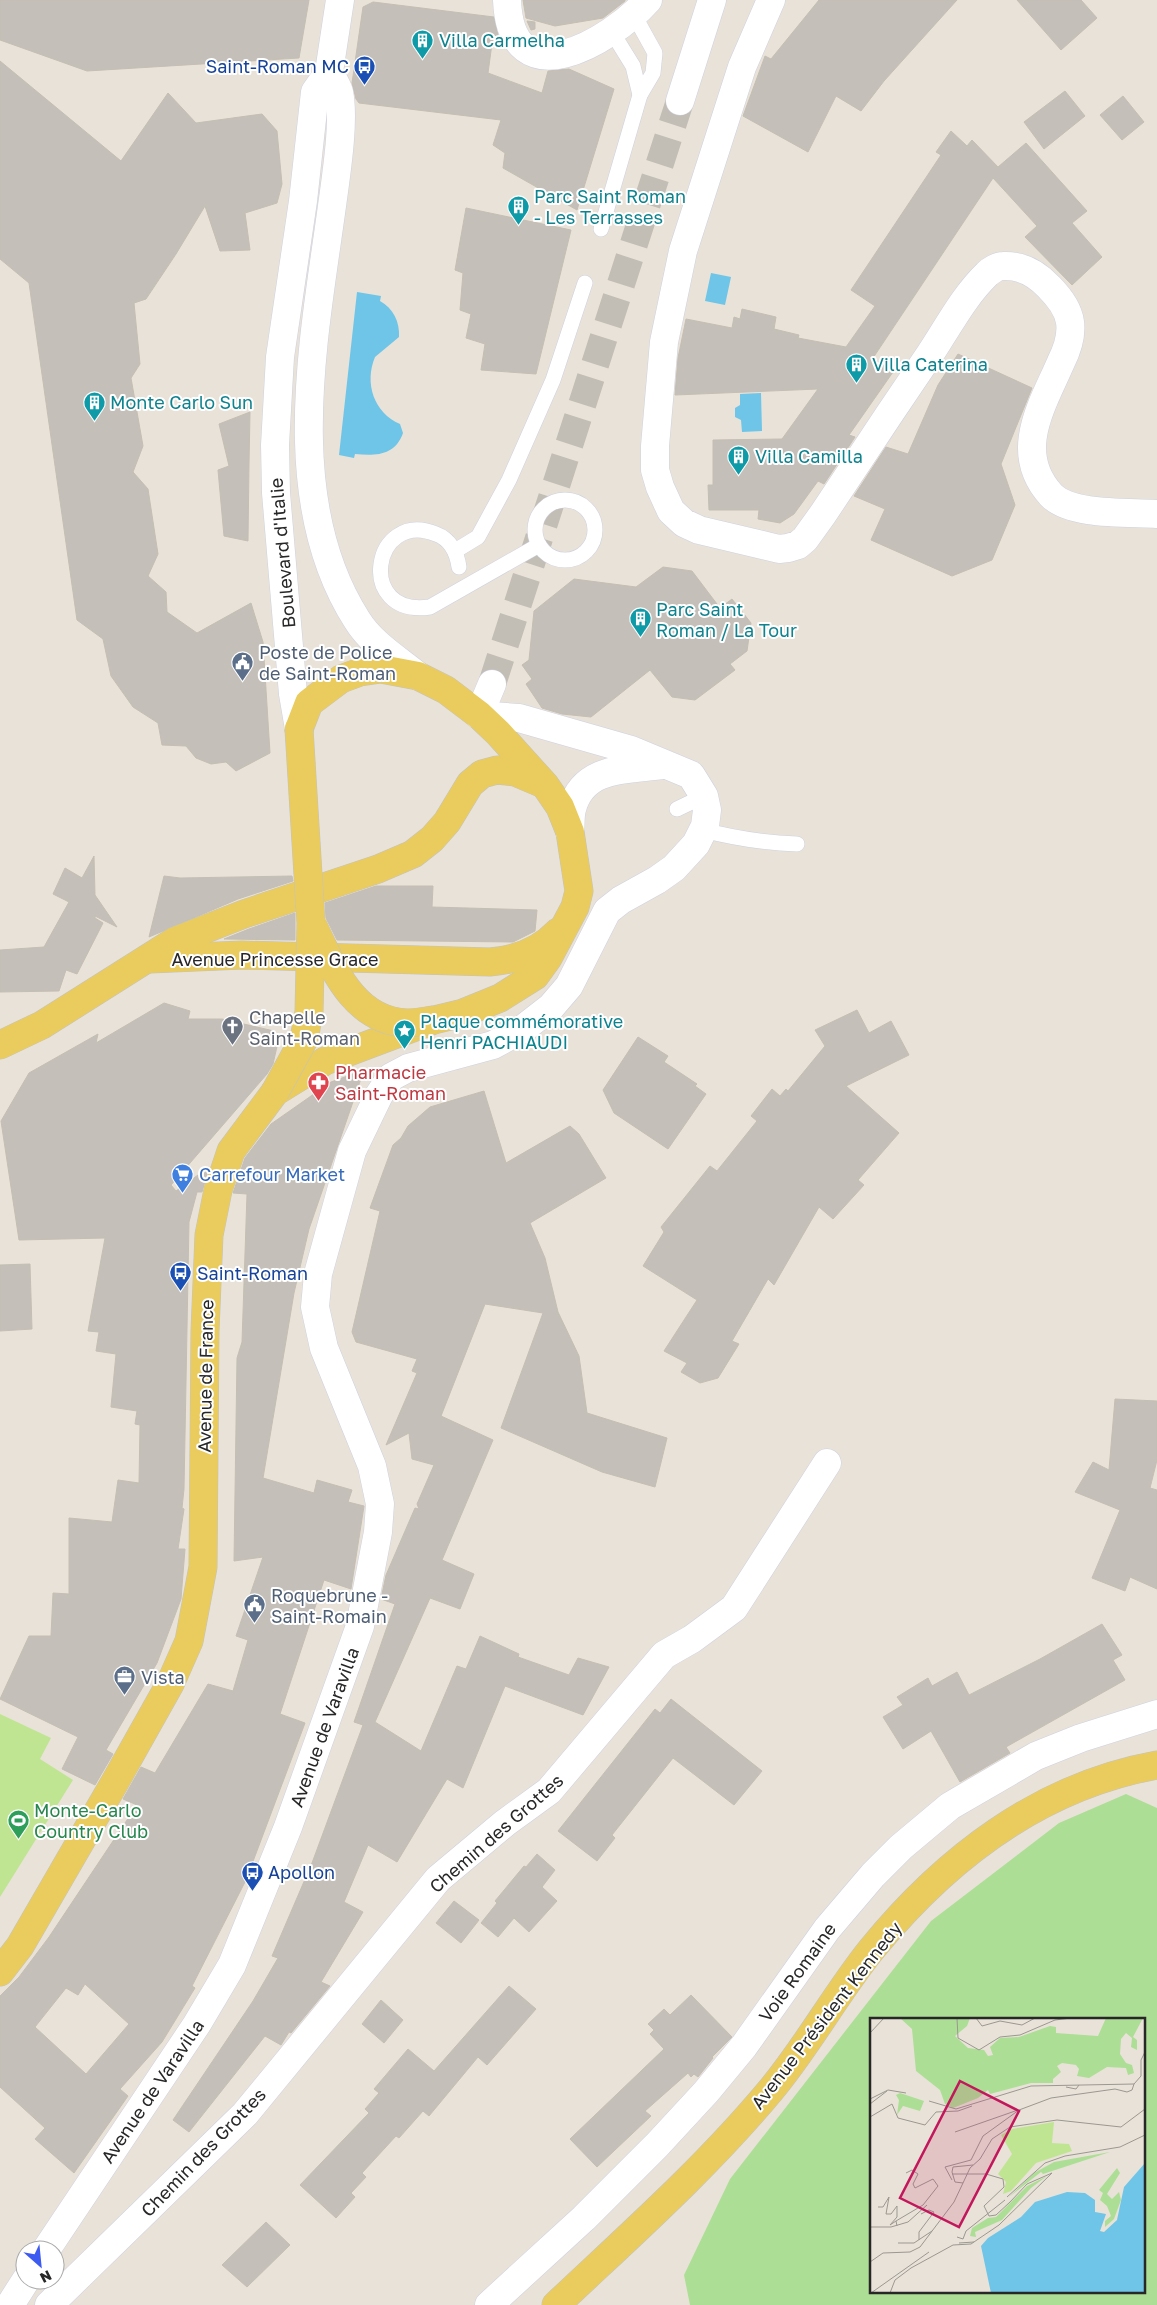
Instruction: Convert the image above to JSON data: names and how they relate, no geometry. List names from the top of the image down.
{
  "streets": {
    "main road": [
      "Boulevard d'Italie",
      "Avenue Princesse Grace",
      "Avenue de France",
      "Avenue Président Kennedy"
    ],
    "street": ["Avenue de Varavilla", "Chemin des Grottes", "Voie Romaine"]
  },
  "crossings": [
    ["Boulevard d'Italie", "Avenue de France"],
    ["Avenue Princesse Grace", "Avenue de France"]
  ],
  "places": {
    "building": [
      "Villa Carmelha",
      "Parc Saint Roman - Les Terrasses",
      "Villa Caterina",
      "Monte Carlo Sun",
      "Villa Camilla",
      "Parc Saint Roman / La Tour"
    ],
    "bus stop": ["Saint-Roman MC", "Saint-Roman", "Apollon"],
    "public building": ["Poste de Police de Saint-Roman", "Roquebrune - Saint-Romain"],
    "church": ["Chapelle Saint-Roman"],
    "place": ["Plaque commémorative Henri PACHIAUDI"],
    "pharmacy": ["Pharmacie Saint-Roman"],
    "supermarket": ["Carrefour Market"],
    "office": ["Vista"],
    "sports": ["Monte-Carlo Country Club"]
  },
  "north": "bottom right"
}
